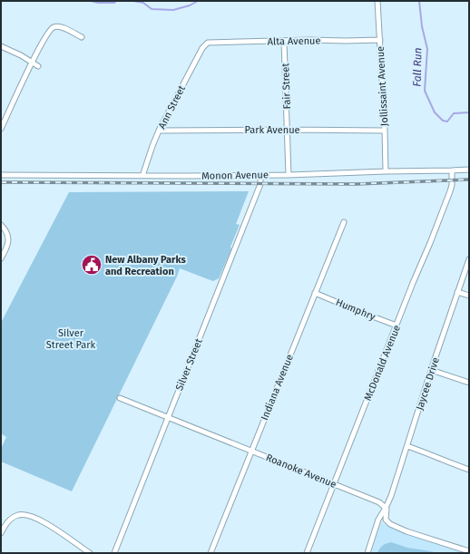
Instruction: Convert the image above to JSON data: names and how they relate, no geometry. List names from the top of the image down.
{
  "streets": {
    "street": [
      "Alta Avenue",
      "Fair Street",
      "Jollissaint Avenue",
      "Ann Street",
      "Park Avenue",
      "Monon Avenue",
      "Humphry",
      "McDonald Avenue",
      "Silver Street",
      "Jaycee Drive",
      "Indiana Avenue",
      "Roanoke Avenue"
    ]
  },
  "crossings": [
    ["Alta Avenue", "Fair Street"],
    ["Alta Avenue", "Jollissaint Avenue"],
    ["Alta Avenue", "Ann Street"],
    ["Fair Street", "Park Avenue"],
    ["Fair Street", "Monon Avenue"],
    ["Jollissaint Avenue", "Park Avenue"],
    ["Jollissaint Avenue", "Monon Avenue"],
    ["Ann Street", "Park Avenue"],
    ["Ann Street", "Monon Avenue"],
    ["Monon Avenue", "McDonald Avenue"],
    ["Monon Avenue", "Silver Street"],
    ["Humphry", "McDonald Avenue"],
    ["Humphry", "Indiana Avenue"],
    ["McDonald Avenue", "Roanoke Avenue"],
    ["Silver Street", "Roanoke Avenue"],
    ["Jaycee Drive", "Roanoke Avenue"],
    ["Indiana Avenue", "Roanoke Avenue"]
  ],
  "water": ["Fall Run"],
  "parks": ["Silver Street Park"],
  "places": {
    "public building": ["New Albany Parks and Recreation"]
  }
}
